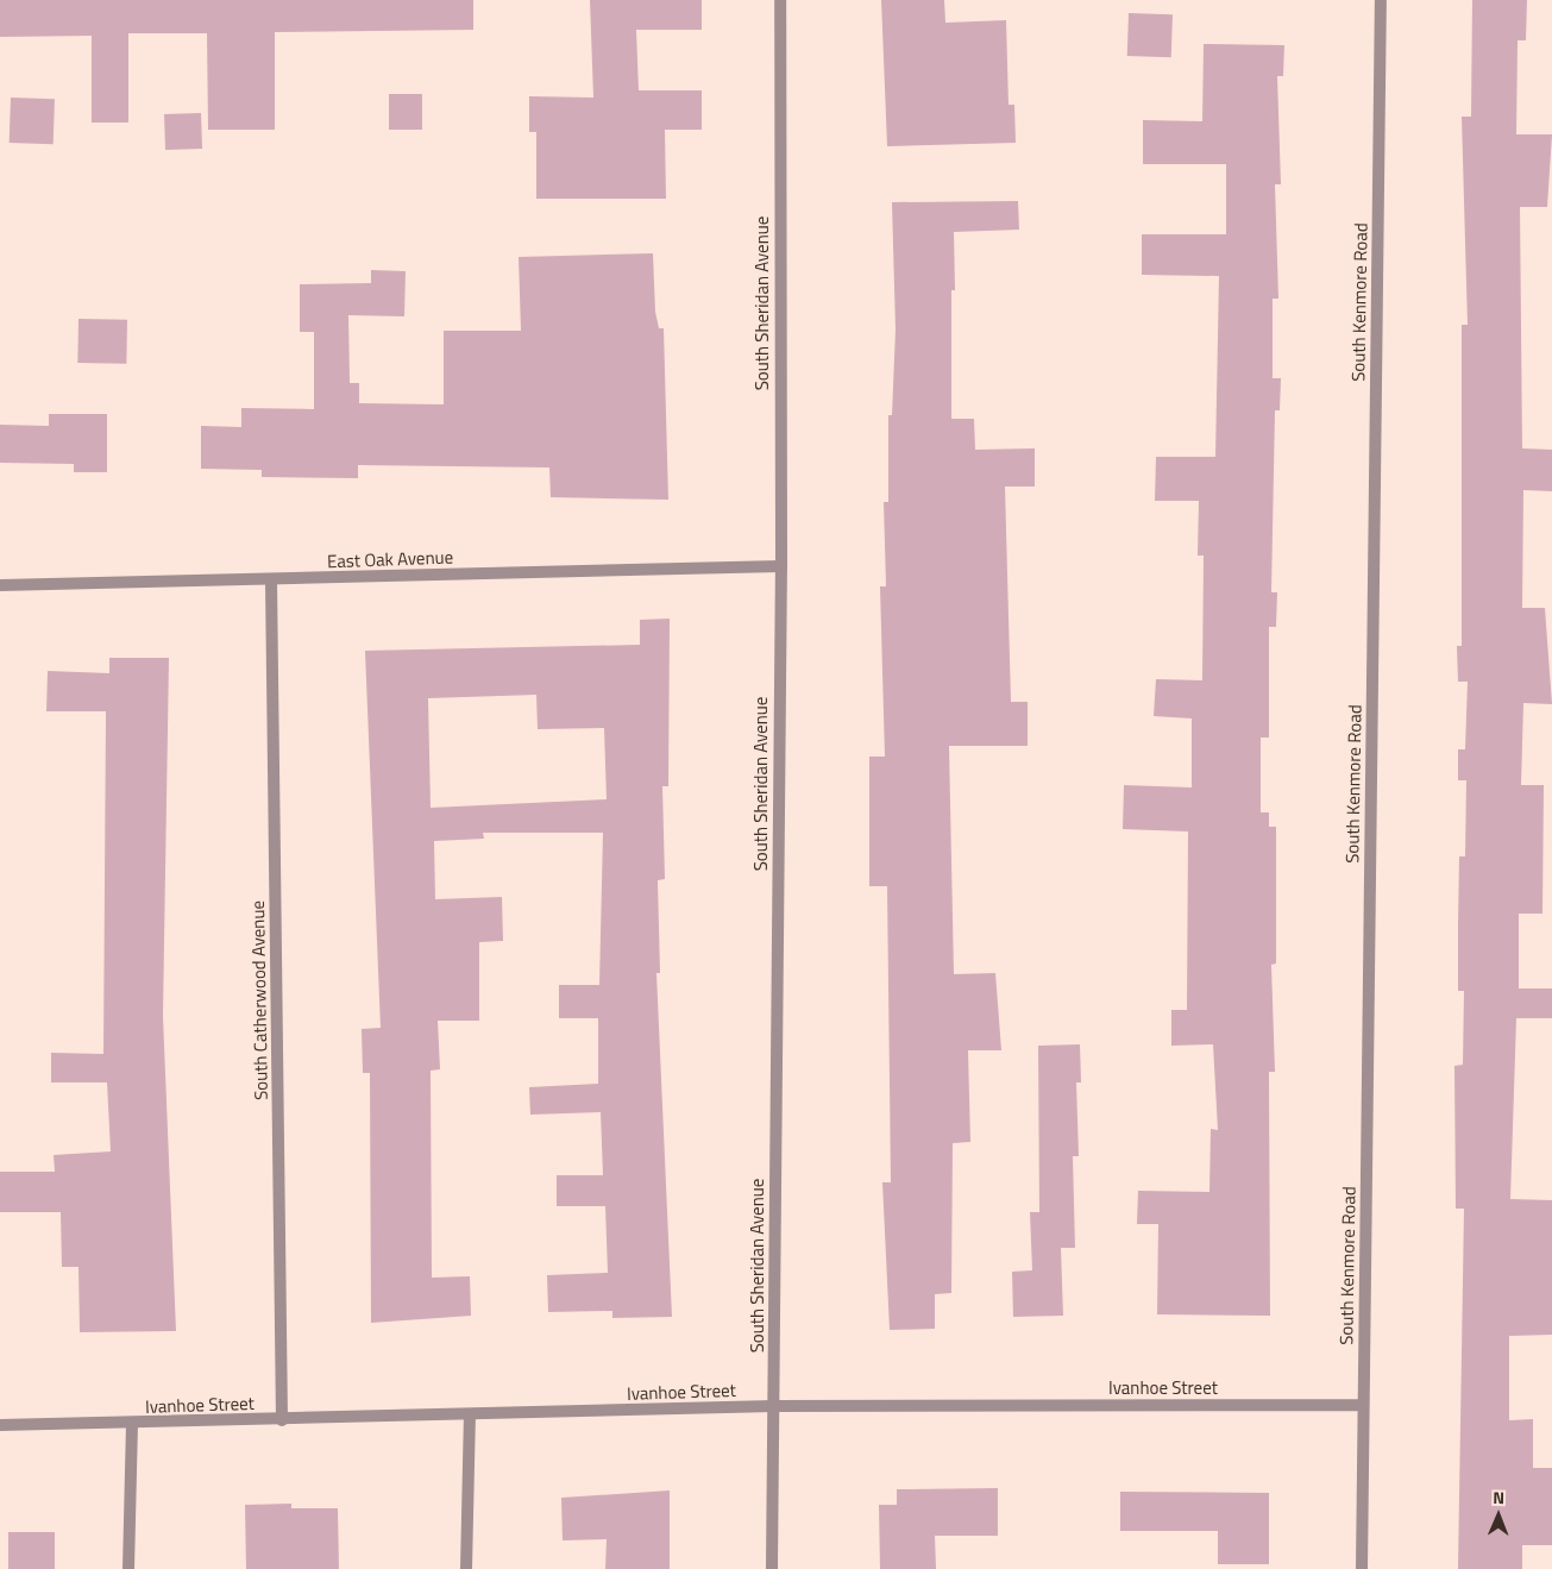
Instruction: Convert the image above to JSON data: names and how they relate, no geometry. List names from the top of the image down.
{
  "streets": {
    "street": [
      "South Kenmore Road",
      "South Sheridan Avenue",
      "East Oak Avenue",
      "South Catherwood Avenue",
      "Ivanhoe Street"
    ]
  },
  "crossings": [
    ["South Kenmore Road", "Ivanhoe Street"],
    ["South Sheridan Avenue", "East Oak Avenue"],
    ["South Sheridan Avenue", "Ivanhoe Street"],
    ["East Oak Avenue", "South Catherwood Avenue"],
    ["South Catherwood Avenue", "Ivanhoe Street"]
  ],
  "north": "top"
}
